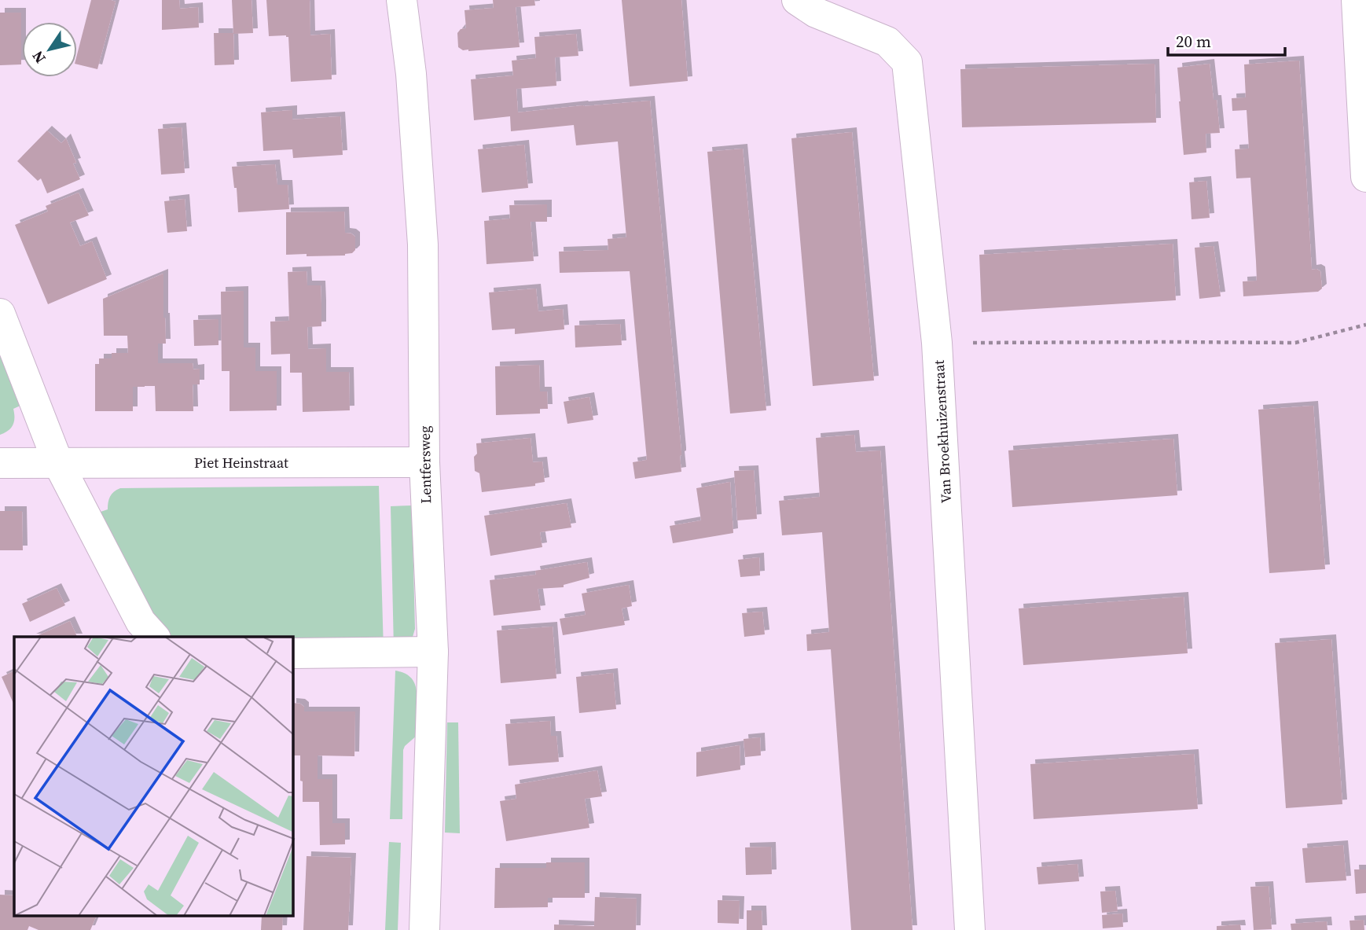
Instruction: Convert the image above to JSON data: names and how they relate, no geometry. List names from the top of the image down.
{
  "streets": {
    "street": ["Van Broekhuizenstraat", "Piet Heinstraat", "Lentfersweg"]
  },
  "crossings": [
    ["Piet Heinstraat", "Lentfersweg"]
  ],
  "scale_bar": "20 m",
  "north": "bottom left"
}
